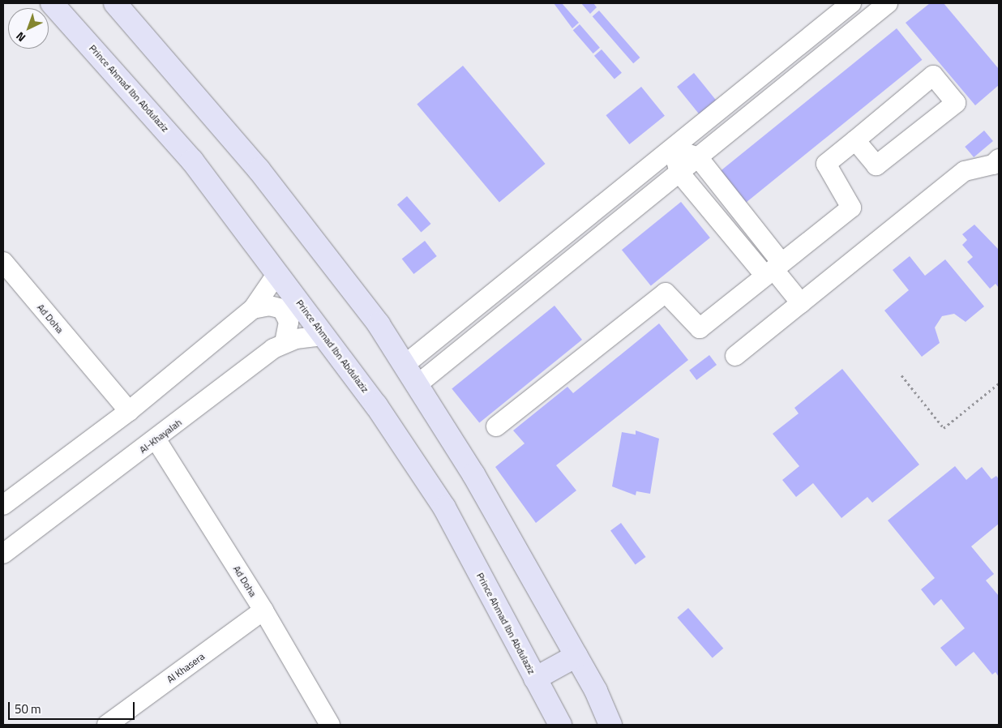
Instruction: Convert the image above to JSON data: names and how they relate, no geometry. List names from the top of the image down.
{
  "streets": {
    "main road": ["Prince Ahmad Ibn Abdulaziz"],
    "street": ["Ad Doha", "Al-Khayalah", "Al Khasera"]
  },
  "crossings": [
    ["Prince Ahmad Ibn Abdulaziz", "Al-Khayalah"],
    ["Ad Doha", "Al-Khayalah"],
    ["Ad Doha", "Al Khasera"]
  ],
  "scale_bar": "50 m",
  "north": "bottom left"
}
